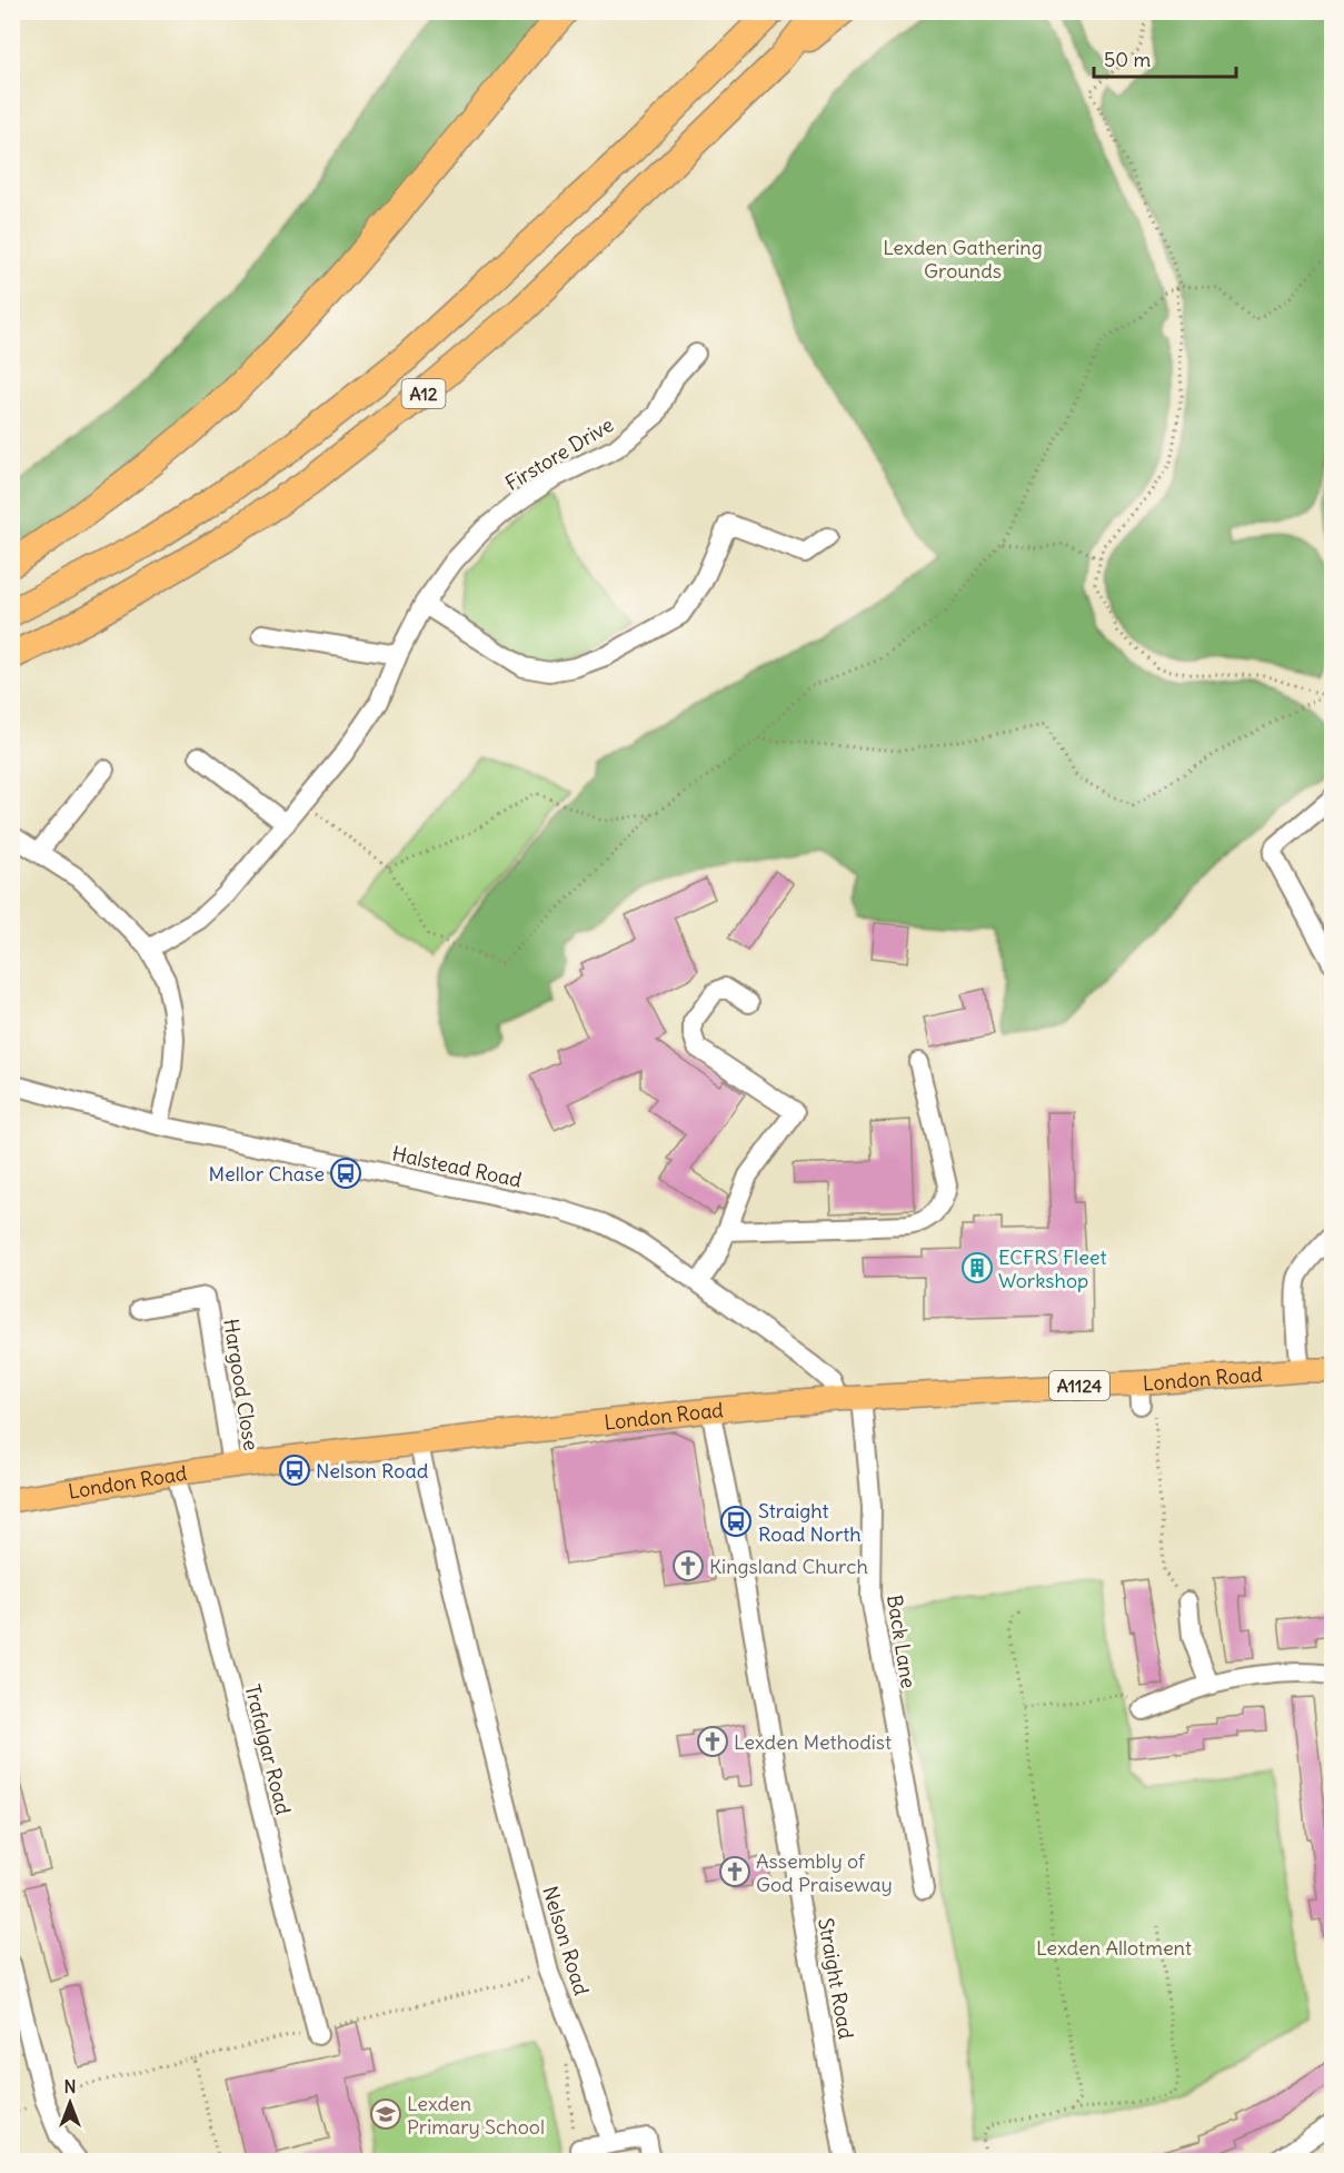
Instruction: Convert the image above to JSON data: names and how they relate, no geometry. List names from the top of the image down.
{
  "streets": {
    "highway": ["A12"],
    "main road": ["London Road", "A1124"],
    "street": [
      "Firstore Drive",
      "Halstead Road",
      "Hargood Close",
      "Back Lane",
      "Trafalgar Road",
      "Nelson Road",
      "Straight Road"
    ]
  },
  "crossings": [
    ["Halstead Road", "London Road"],
    ["London Road", "Hargood Close"],
    ["London Road", "Back Lane"],
    ["London Road", "Trafalgar Road"],
    ["London Road", "Nelson Road"],
    ["London Road", "Straight Road"]
  ],
  "parks": ["Lexden Gathering Grounds", "Lexden Allotment"],
  "places": {
    "bus stop": ["Mellor Chase", "Nelson Road", "Straight Road North"],
    "building": ["ECFRS Fleet Workshop"],
    "church": ["Kingsland Church", "Lexden Methodist", "Assembly of God Praiseway"],
    "school or university": ["Lexden Primary School"]
  },
  "scale_bar": "50 m",
  "north": "top"
}
